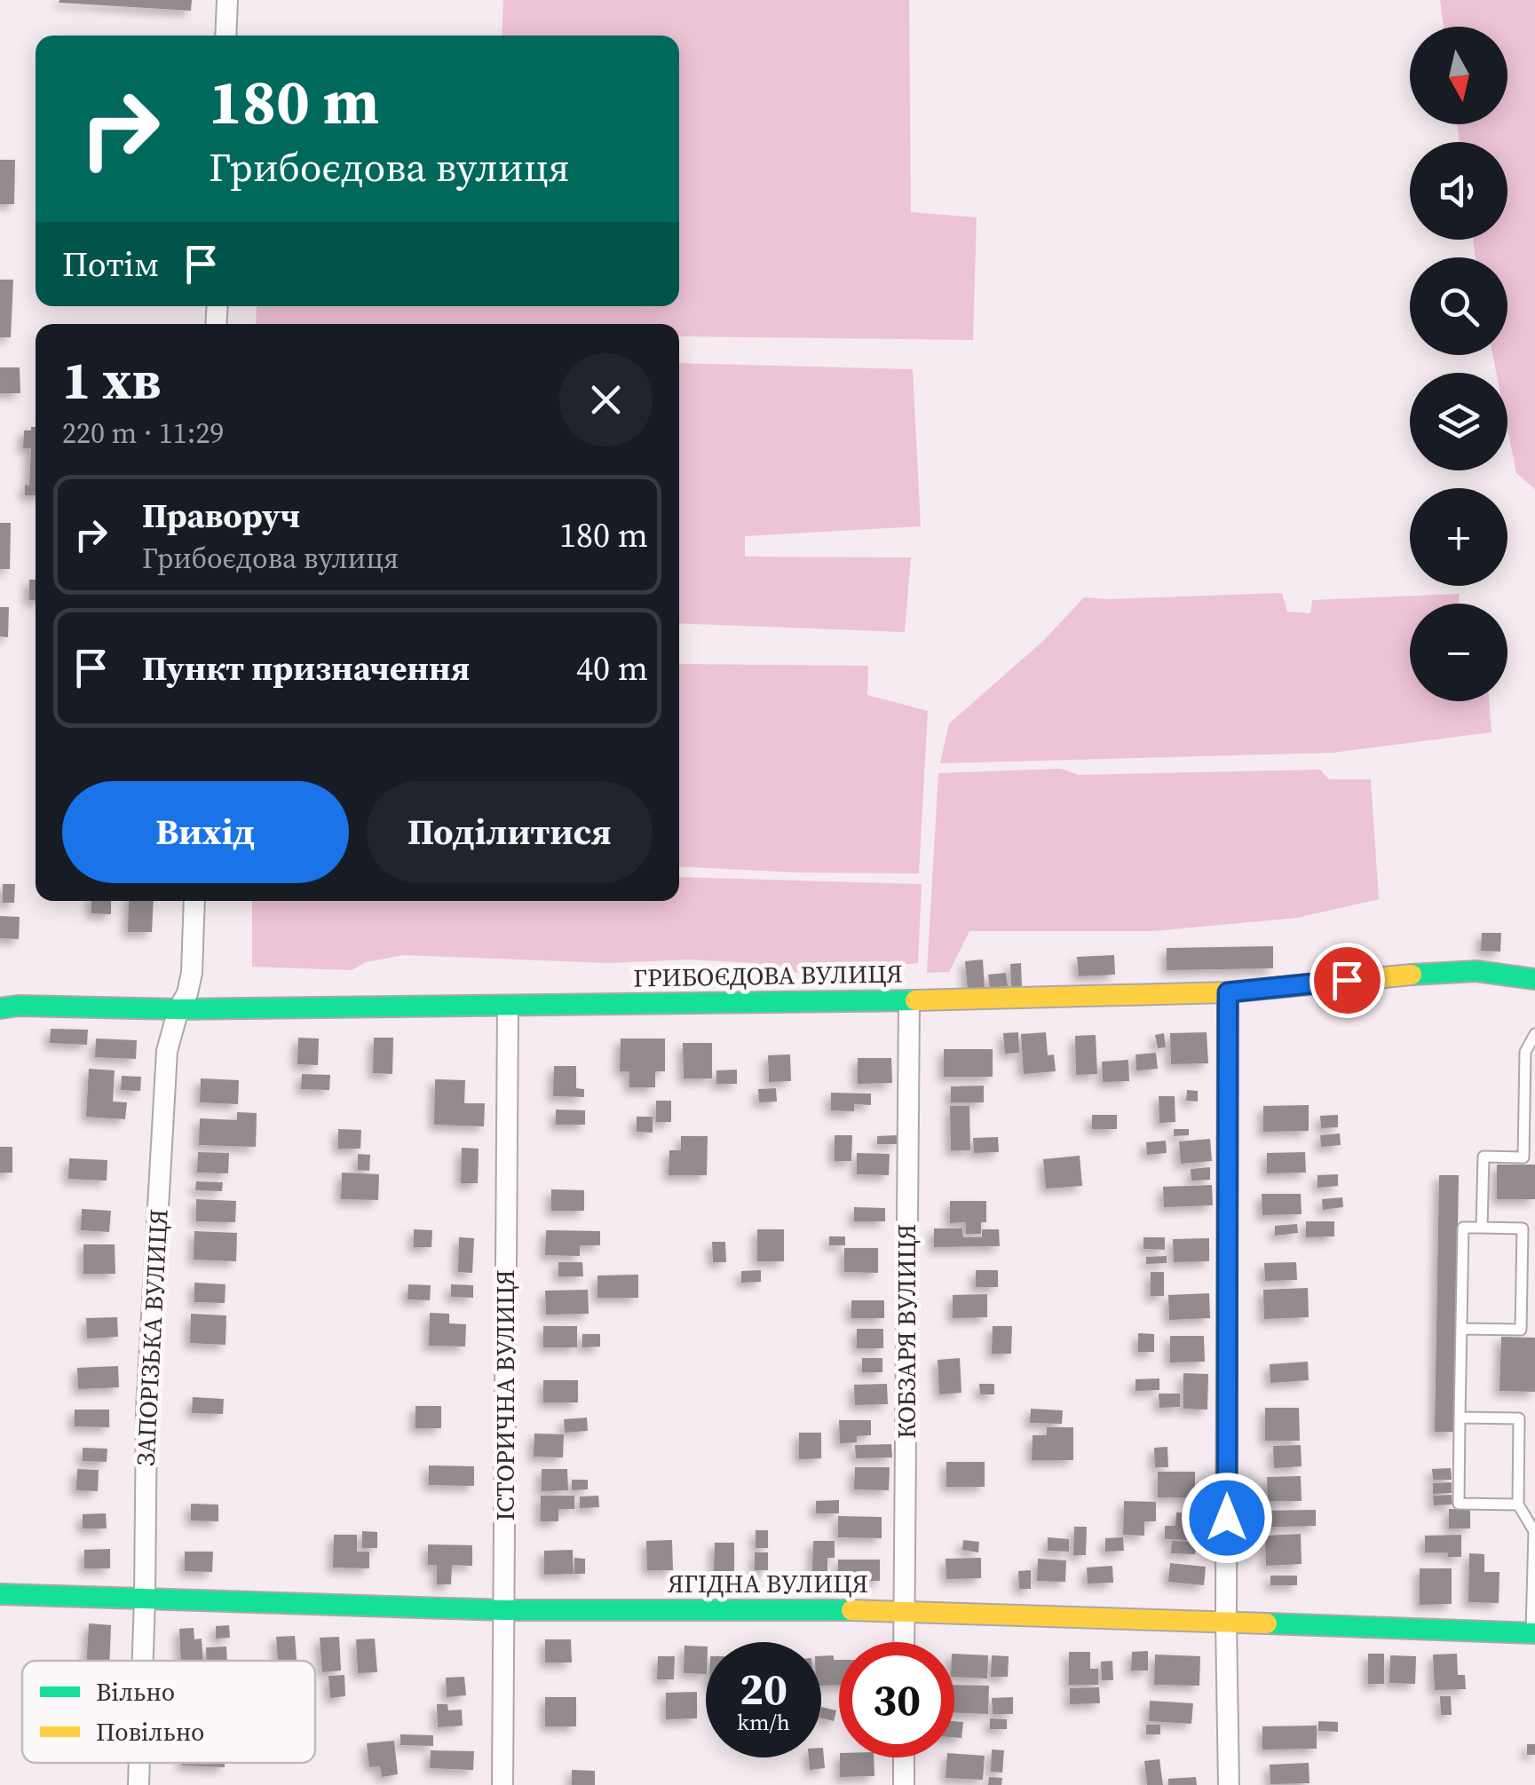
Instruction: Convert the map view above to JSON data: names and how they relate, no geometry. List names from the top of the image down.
{
  "streets": {
    "street": [
      "ГРИБОЄДОВА ВУЛИЦЯ",
      "КОБЗАРЯ ВУЛИЦЯ",
      "ЗАПОРІЗЬКА ВУЛИЦЯ",
      "ІСТОРИЧНА ВУЛИЦЯ",
      "ЯГІДНА ВУЛИЦЯ"
    ]
  },
  "crossings": [
    ["ГРИБОЄДОВА ВУЛИЦЯ", "КОБЗАРЯ ВУЛИЦЯ"],
    ["ГРИБОЄДОВА ВУЛИЦЯ", "ЗАПОРІЗЬКА ВУЛИЦЯ"],
    ["ГРИБОЄДОВА ВУЛИЦЯ", "ІСТОРИЧНА ВУЛИЦЯ"],
    ["КОБЗАРЯ ВУЛИЦЯ", "ЯГІДНА ВУЛИЦЯ"],
    ["ЗАПОРІЗЬКА ВУЛИЦЯ", "ЯГІДНА ВУЛИЦЯ"],
    ["ІСТОРИЧНА ВУЛИЦЯ", "ЯГІДНА ВУЛИЦЯ"]
  ],
  "legend": ["Вільно", "Повільно"],
  "north": "bottom",
  "page": {
    "map_buttons": ["+", "−"],
    "turn": ["180 m", "Грибоєдова вулиця"],
    "then": "Потім",
    "heading": ["1 хв", "220 m · 11:29"],
    "list": [
      {
        "name": "Праворуч",
        "note": "Грибоєдова вулиця",
        "value": "180 m"
      },
      {
        "name": "Пункт призначення",
        "value": "40 m"
      }
    ],
    "buttons": ["Вихід", "Поділитися"],
    "speed": "20 km/h",
    "limit": "30"
  }
}
